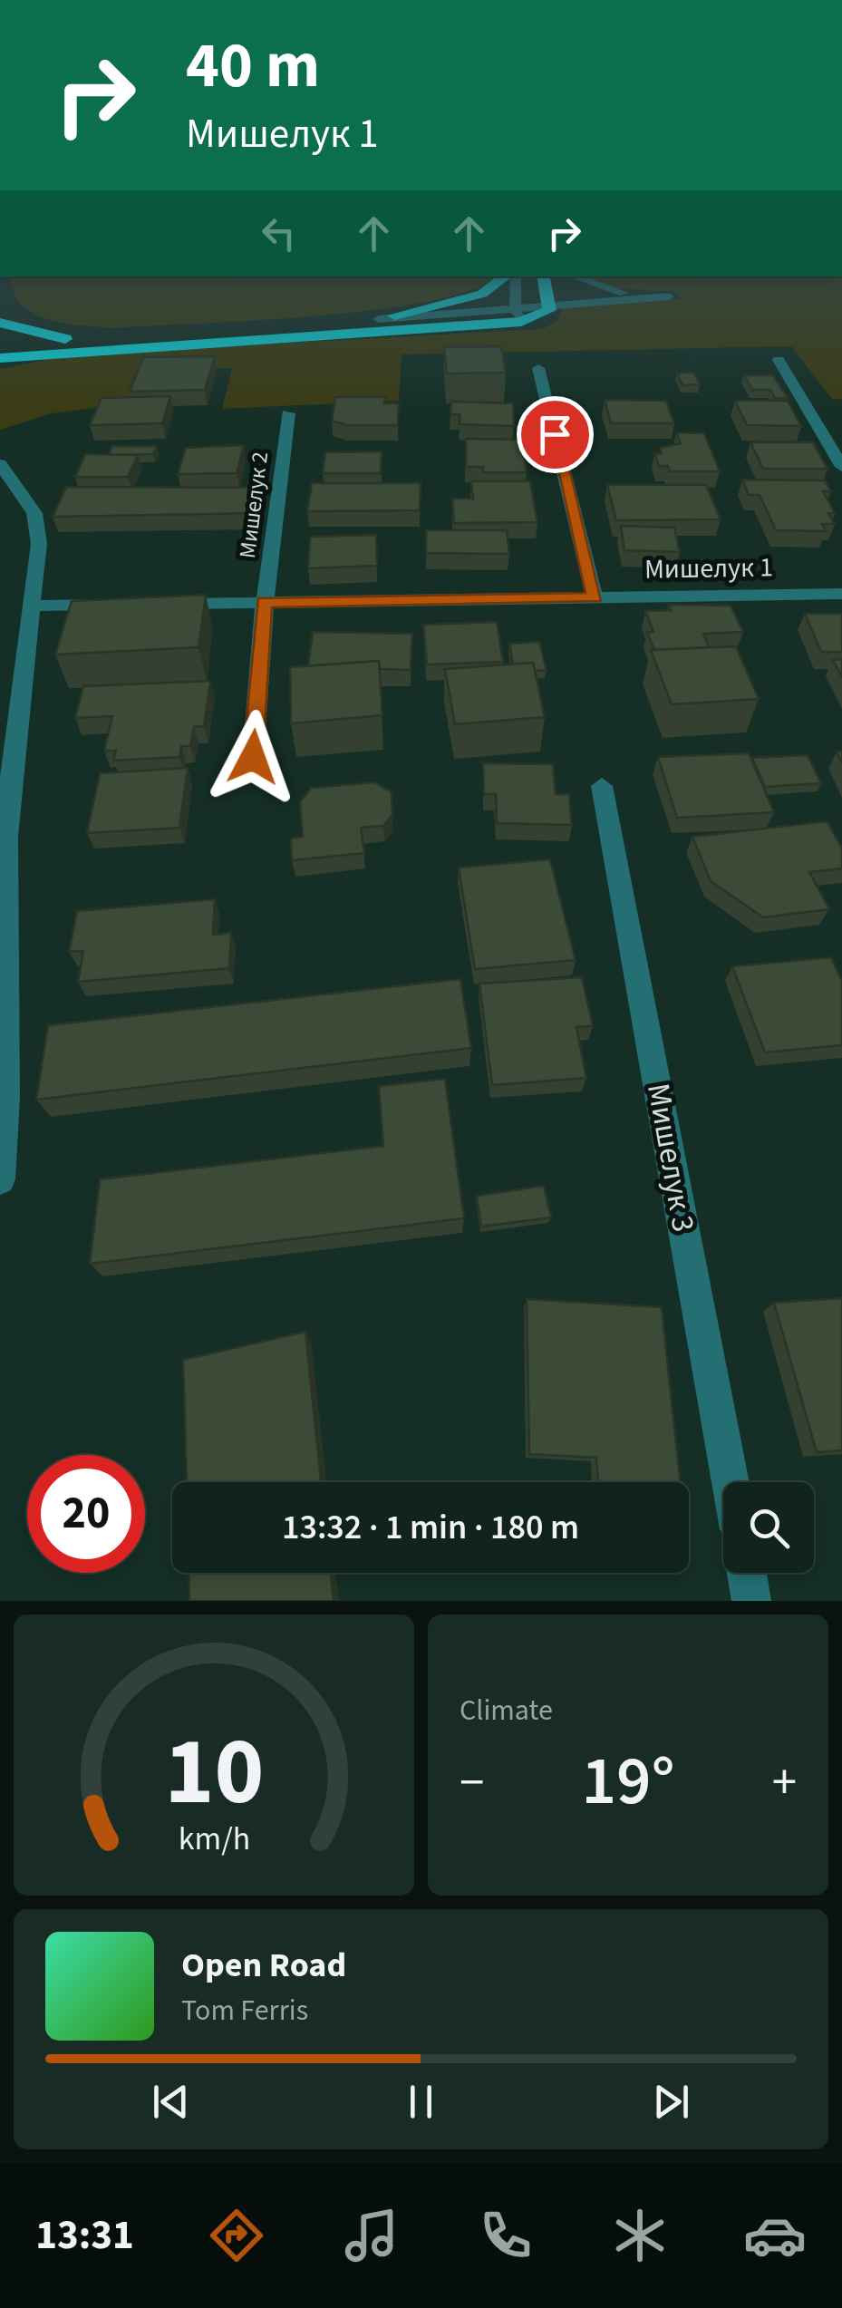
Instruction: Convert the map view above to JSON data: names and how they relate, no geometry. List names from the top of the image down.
{
  "streets": {
    "street": ["Мишелук 2", "Мишелук 1", "Мишелук 3"]
  },
  "crossings": [
    ["Мишелук 2", "Мишелук 1"]
  ],
  "page": {
    "turn": ["40 m", "Мишелук 1"],
    "limit": "20",
    "trip": "13:32 · 1 min · 180 m",
    "tile": "Climate",
    "heat": ["−", "19°", "+"],
    "song": ["Open Road", "Tom Ferris"],
    "tabs": "13:31",
    "gauge": ["10", "km/h"]
  }
}
